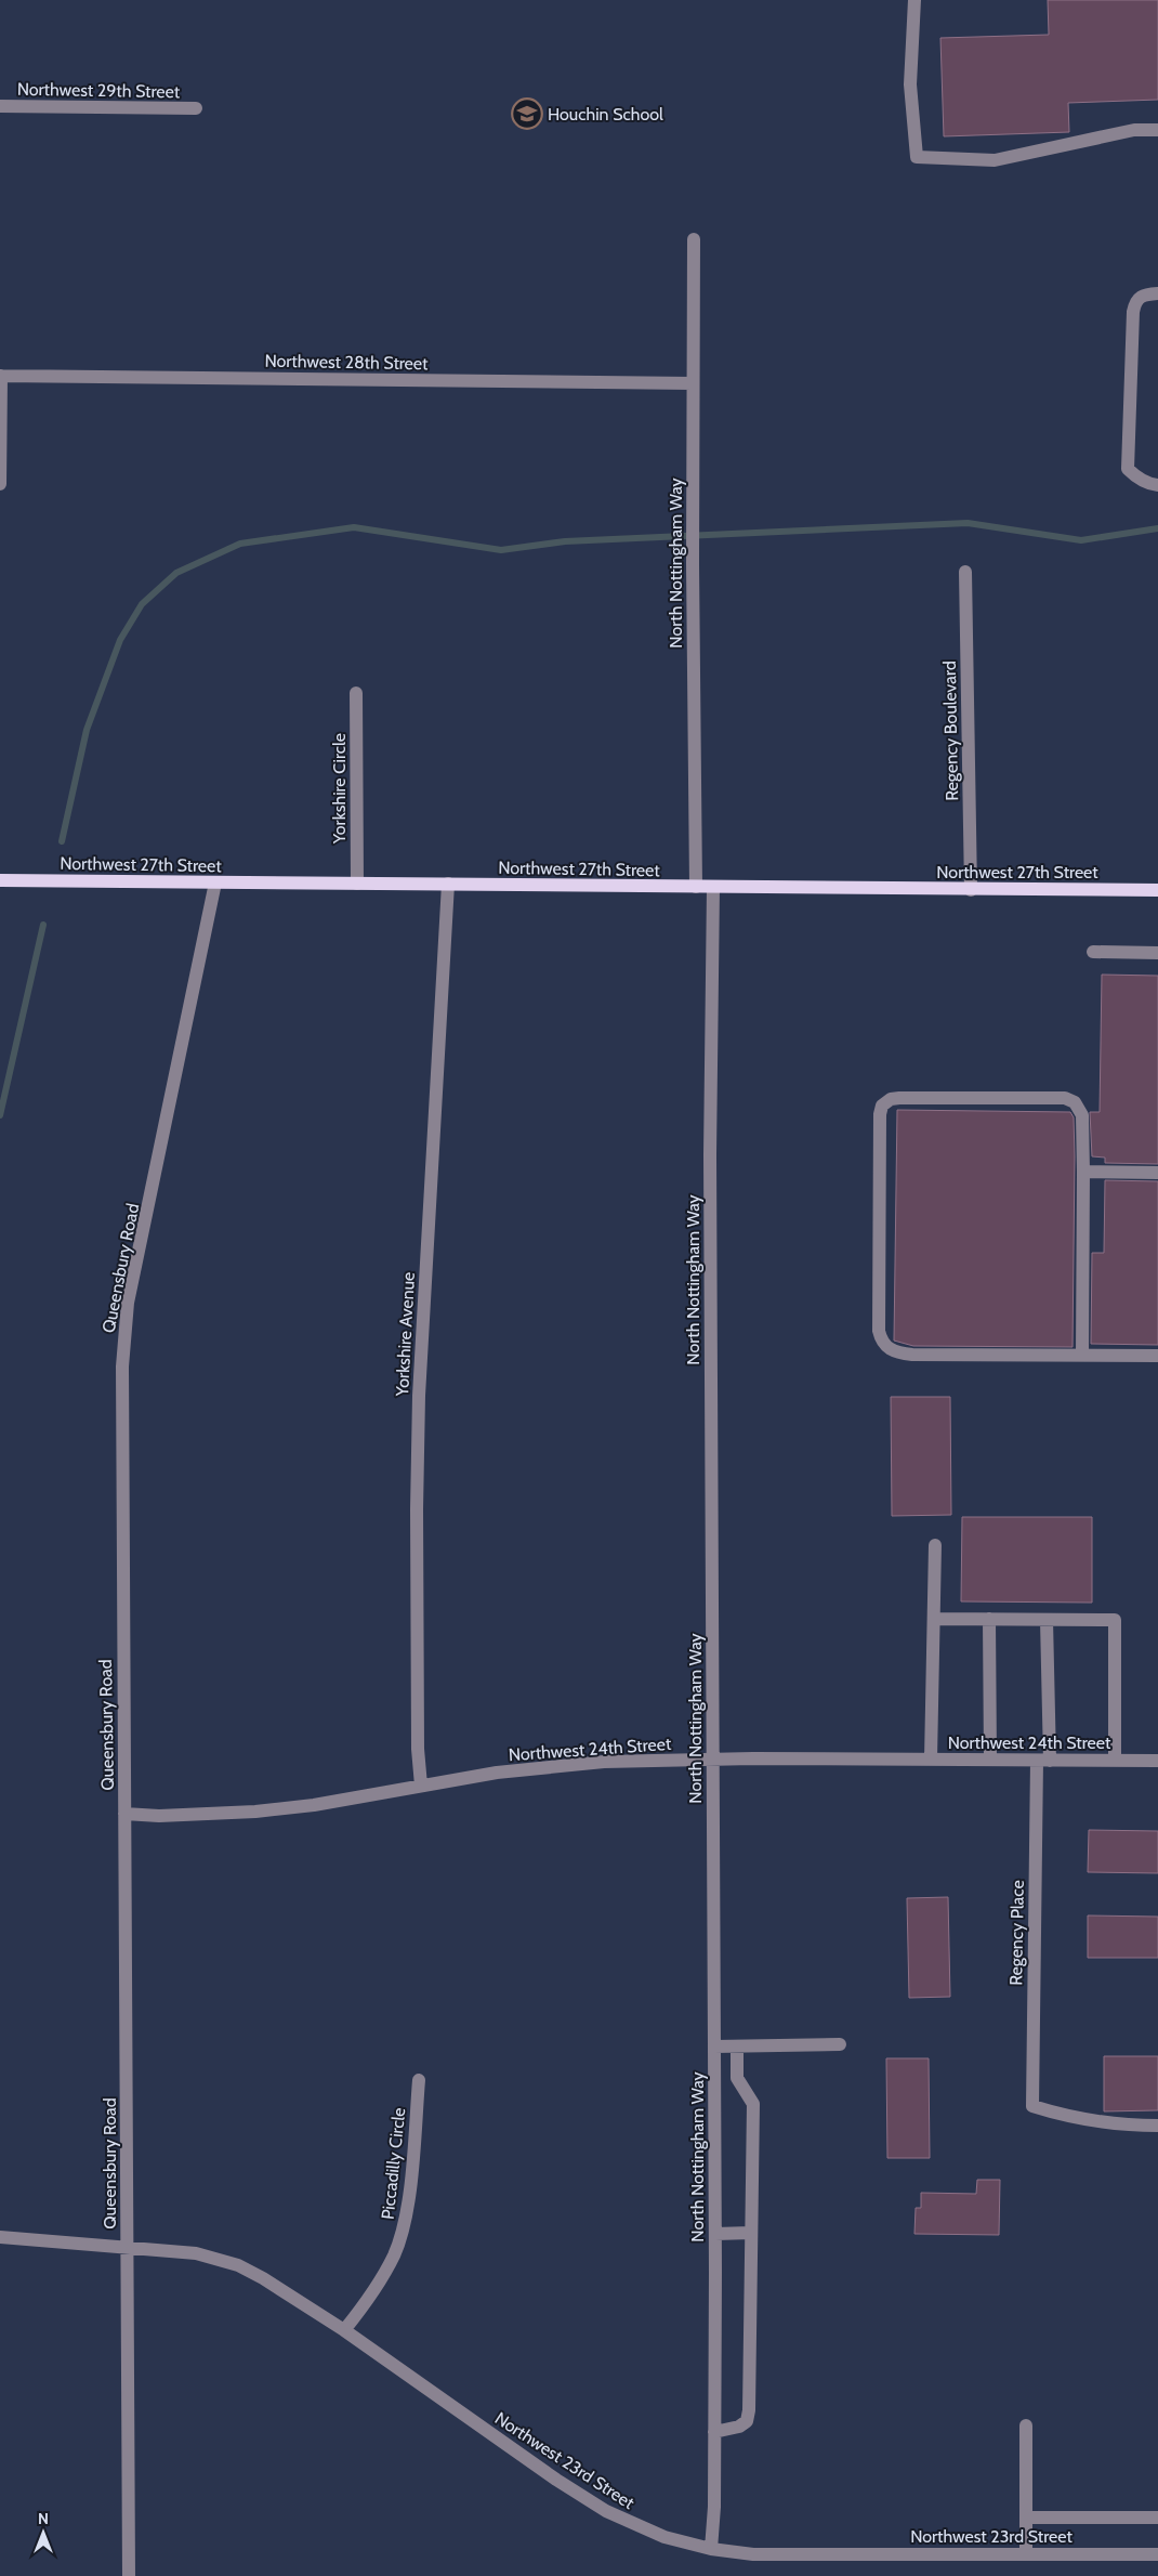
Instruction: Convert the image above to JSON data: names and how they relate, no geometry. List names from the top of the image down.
{
  "streets": {
    "main road": ["Northwest 27th Street"],
    "street": [
      "Northwest 29th Street",
      "Northwest 28th Street",
      "North Nottingham Way",
      "Regency Boulevard",
      "Yorkshire Circle",
      "Queensbury Road",
      "Yorkshire Avenue",
      "Northwest 24th Street",
      "Regency Place",
      "Piccadilly Circle",
      "Northwest 23rd Street"
    ]
  },
  "crossings": [
    ["Northwest 28th Street", "North Nottingham Way"],
    ["North Nottingham Way", "Northwest 27th Street"],
    ["North Nottingham Way", "Northwest 24th Street"],
    ["North Nottingham Way", "Northwest 23rd Street"],
    ["Regency Boulevard", "Northwest 27th Street"],
    ["Yorkshire Circle", "Northwest 27th Street"],
    ["Northwest 27th Street", "Queensbury Road"],
    ["Northwest 27th Street", "Yorkshire Avenue"],
    ["Queensbury Road", "Northwest 24th Street"],
    ["Queensbury Road", "Northwest 23rd Street"],
    ["Yorkshire Avenue", "Northwest 24th Street"],
    ["Northwest 24th Street", "Regency Place"],
    ["Piccadilly Circle", "Northwest 23rd Street"]
  ],
  "places": {
    "school or university": ["Houchin School"]
  },
  "north": "top"
}
